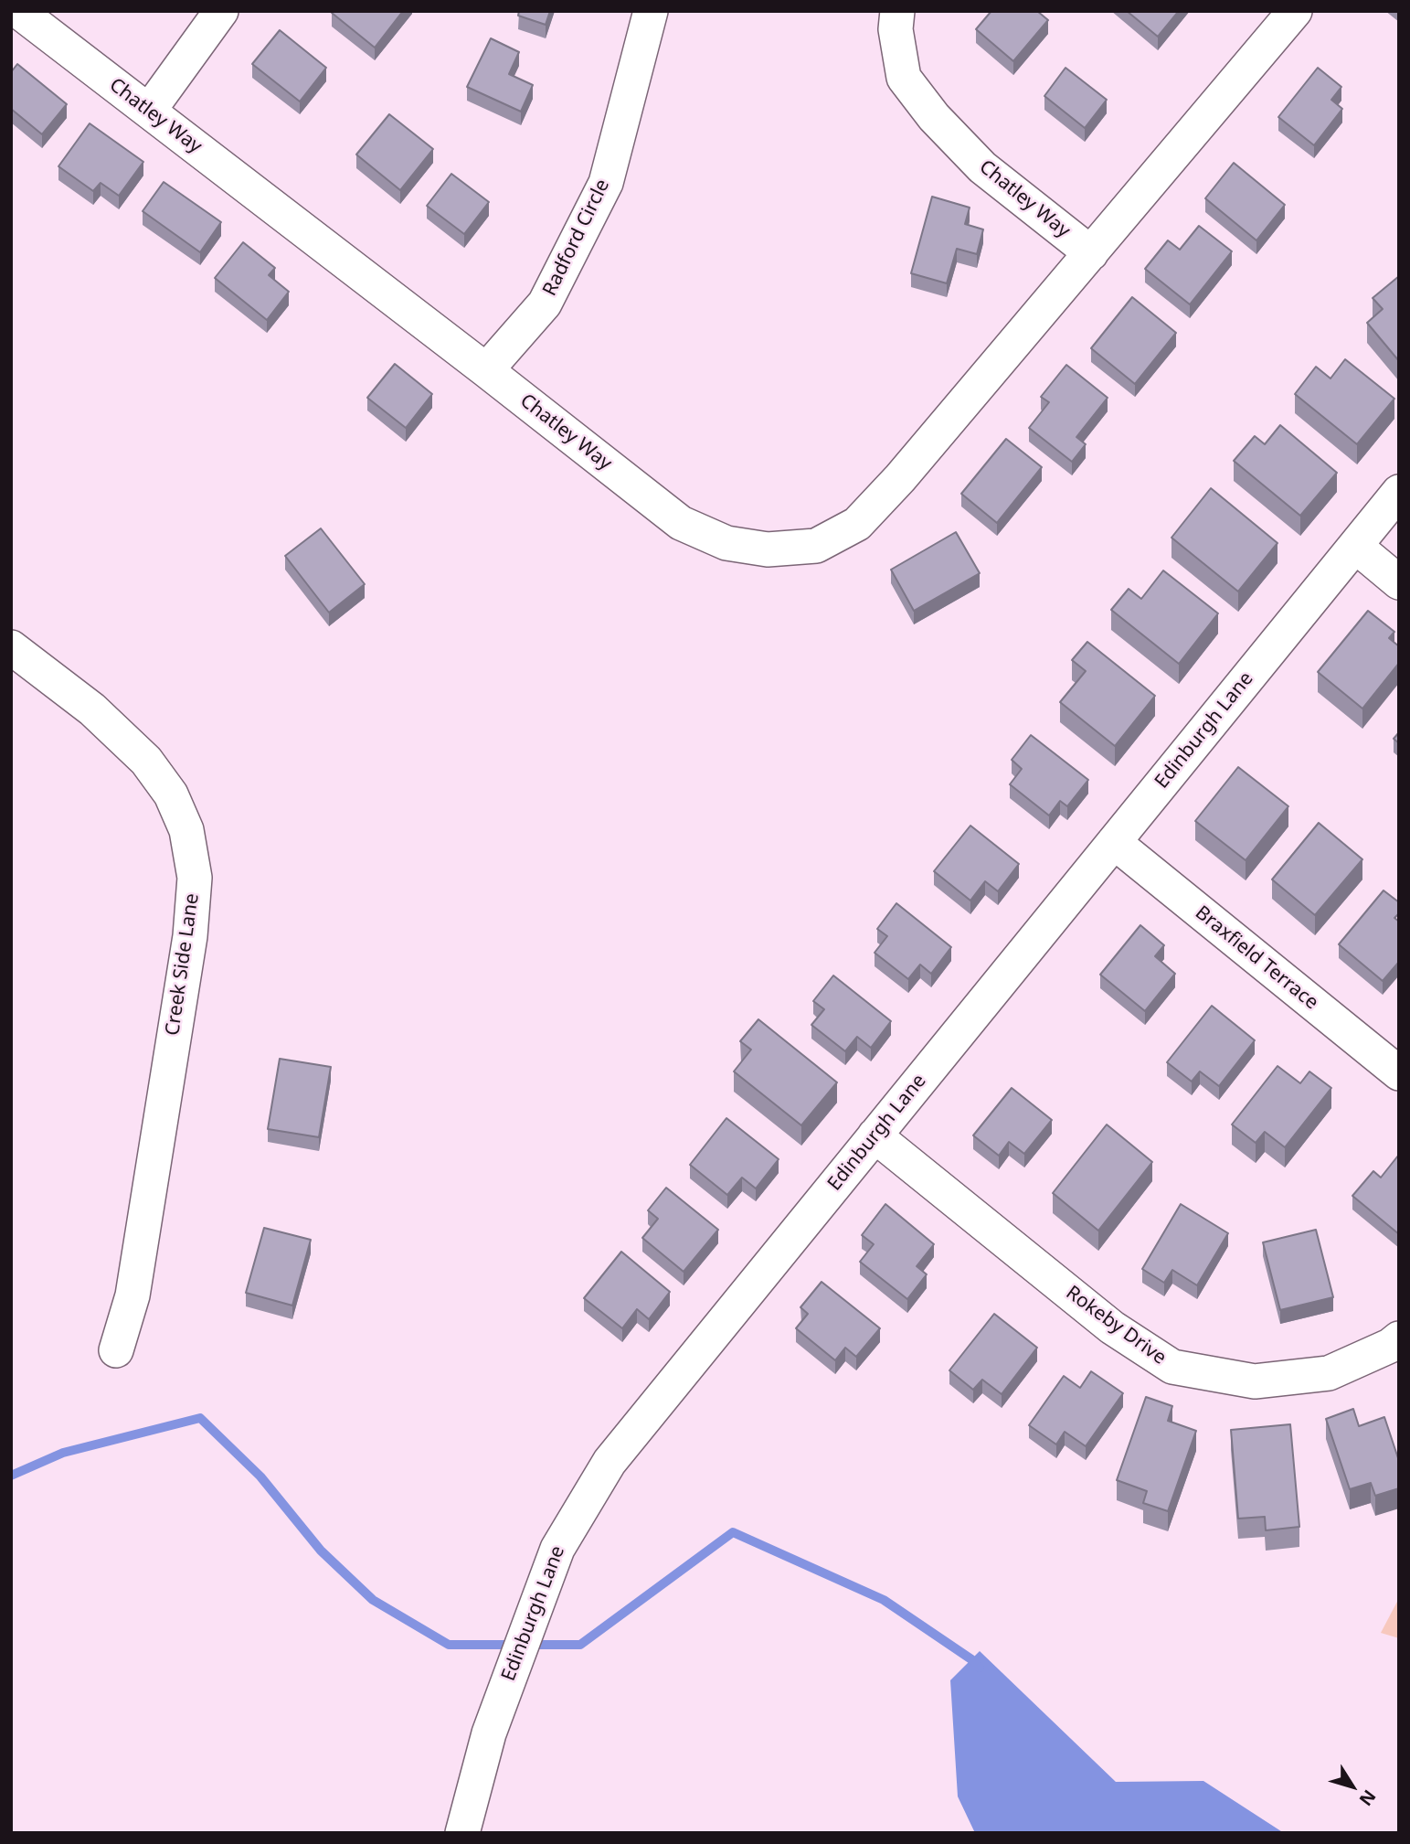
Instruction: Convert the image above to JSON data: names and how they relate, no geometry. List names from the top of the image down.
{
  "streets": {
    "street": [
      "Chatley Way",
      "Radford Circle",
      "Edinburgh Lane",
      "Braxfield Terrace",
      "Creek Side Lane",
      "Rokeby Drive"
    ]
  },
  "crossings": [
    ["Chatley Way", "Radford Circle"],
    ["Edinburgh Lane", "Braxfield Terrace"],
    ["Edinburgh Lane", "Rokeby Drive"]
  ],
  "north": "bottom right"
}
